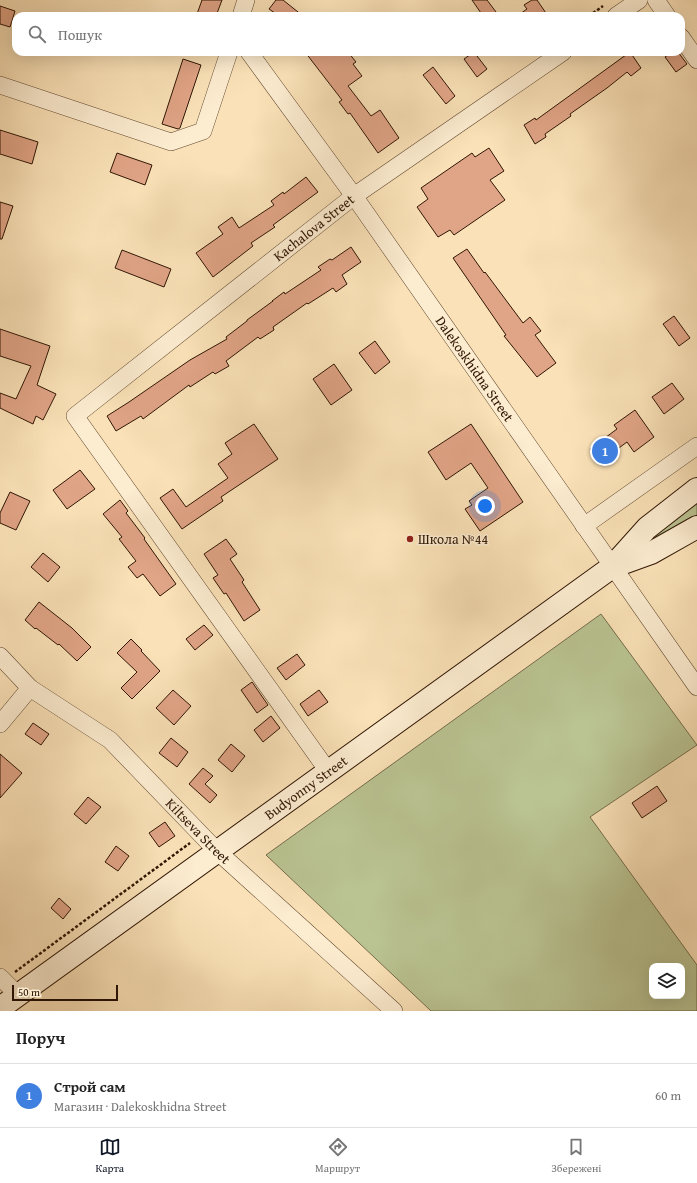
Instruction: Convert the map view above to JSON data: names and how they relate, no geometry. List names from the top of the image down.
{
  "streets": {
    "main road": ["Budyonny Street"],
    "street": ["Kachalova Street", "Dalekoskhidna Street", "Kiltseva Street"]
  },
  "crossings": [
    ["Kachalova Street", "Dalekoskhidna Street"],
    ["Kachalova Street", "Budyonny Street"],
    ["Dalekoskhidna Street", "Budyonny Street"],
    ["Budyonny Street", "Kiltseva Street"]
  ],
  "places": ["Школа №44"],
  "scale_bar": "50 m",
  "page": {
    "search": "Пошук",
    "pins": "1",
    "scale": "50 m",
    "heading": "Поруч",
    "list": [
      {
        "mark": "1",
        "name": "Строй сам",
        "note": "Магазин · Dalekoskhidna Street",
        "value": "60 m"
      }
    ],
    "nav": ["Карта", "Маршрут", "Збережені"]
  }
}
